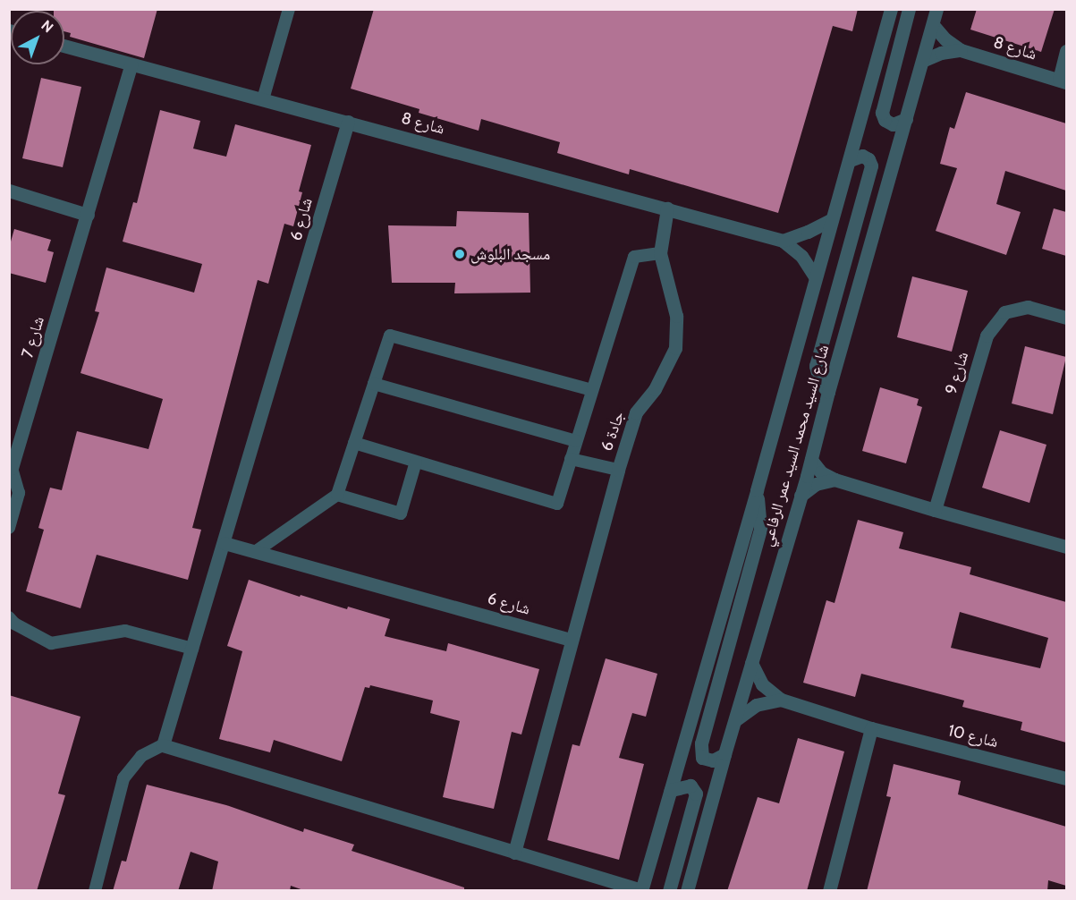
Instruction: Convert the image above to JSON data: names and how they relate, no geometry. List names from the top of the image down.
{
  "streets": {
    "street": [
      "شارع 8",
      "شارع 6",
      "شارع 7",
      "شارع 9",
      "جادة 6",
      "شارع السيد محمد السيد عمر الرفاعي",
      "شارع 10"
    ]
  },
  "crossings": [
    ["شارع 8", "شارع 6"],
    ["شارع 8", "شارع 7"],
    ["شارع 8", "جادة 6"],
    ["شارع 8", "شارع السيد محمد السيد عمر الرفاعي"],
    ["شارع 6", "جادة 6"],
    ["شارع السيد محمد السيد عمر الرفاعي", "شارع 10"]
  ],
  "places": ["مسجد البلوش"],
  "north": "top right"
}
